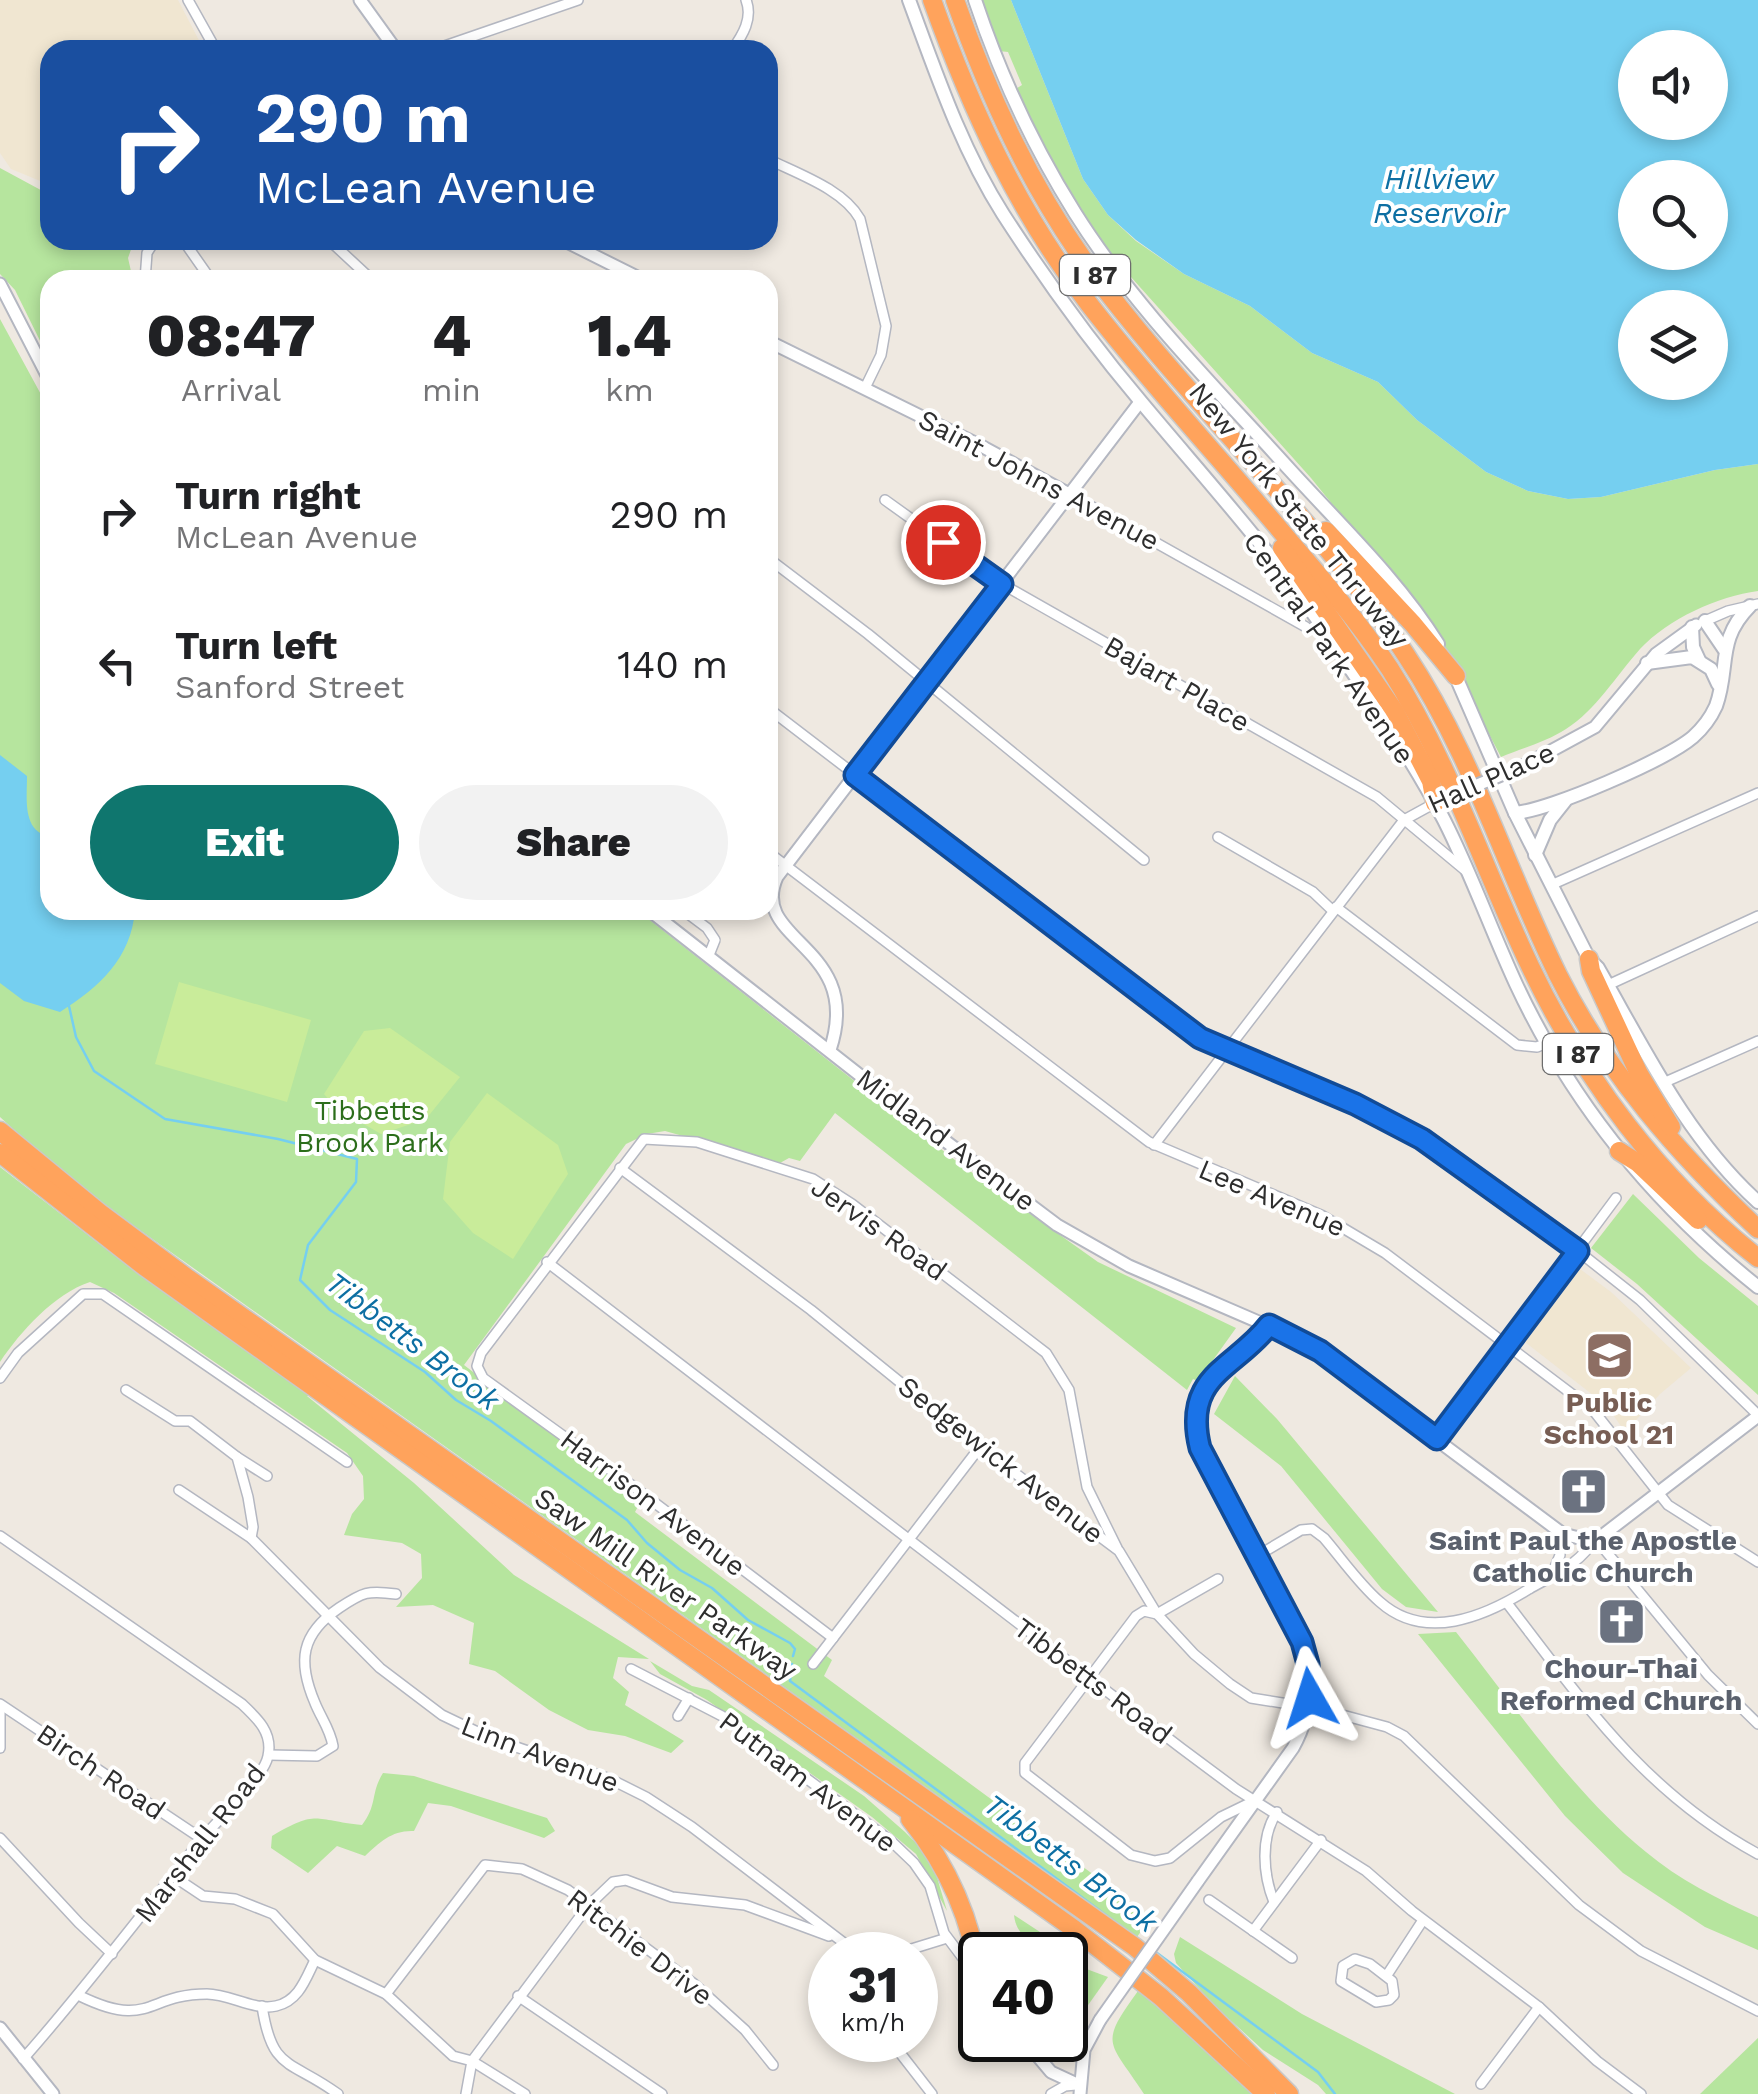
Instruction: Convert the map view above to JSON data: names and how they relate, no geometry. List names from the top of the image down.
{
  "streets": {
    "highway": ["I 87", "New York State Thruway", "Saw Mill River Parkway"],
    "main road": ["Central Park Avenue"],
    "street": [
      "Saint Johns Avenue",
      "Bajart Place",
      "Hall Place",
      "Midland Avenue",
      "Lee Avenue",
      "Jervis Road",
      "Sedgewick Avenue",
      "Harrison Avenue",
      "Tibbetts Road",
      "Linn Avenue",
      "Birch Road",
      "Putnam Avenue",
      "Marshall Road",
      "Ritchie Drive"
    ]
  },
  "crossings": [
    ["Central Park Avenue", "Bajart Place"],
    ["Central Park Avenue", "Hall Place"],
    ["Bajart Place", "Hall Place"],
    ["Hall Place", "Lee Avenue"],
    ["Jervis Road", "Sedgewick Avenue"],
    ["Jervis Road", "Harrison Avenue"],
    ["Jervis Road", "Tibbetts Road"],
    ["Linn Avenue", "Marshall Road"],
    ["Birch Road", "Marshall Road"]
  ],
  "water": ["Hillview Reservoir", "Tibbetts Brook"],
  "parks": ["Tibbetts Brook Park"],
  "places": {
    "school or university": ["Public School 21"],
    "church": ["Saint Paul the Apostle Catholic Church", "Chour-Thai Reformed Church"]
  },
  "page": {
    "turn": ["290 m", "McLean Avenue"],
    "eta": [
      "08:47",
      "Arrival",
      "4",
      "min",
      "1.4",
      "km"
    ],
    "list": [
      {
        "name": "Turn right",
        "note": "McLean Avenue",
        "value": "290 m"
      },
      {
        "name": "Turn left",
        "note": "Sanford Street",
        "value": "140 m"
      }
    ],
    "buttons": ["Exit", "Share"],
    "speed": "31 km/h",
    "limit": "40"
  }
}
